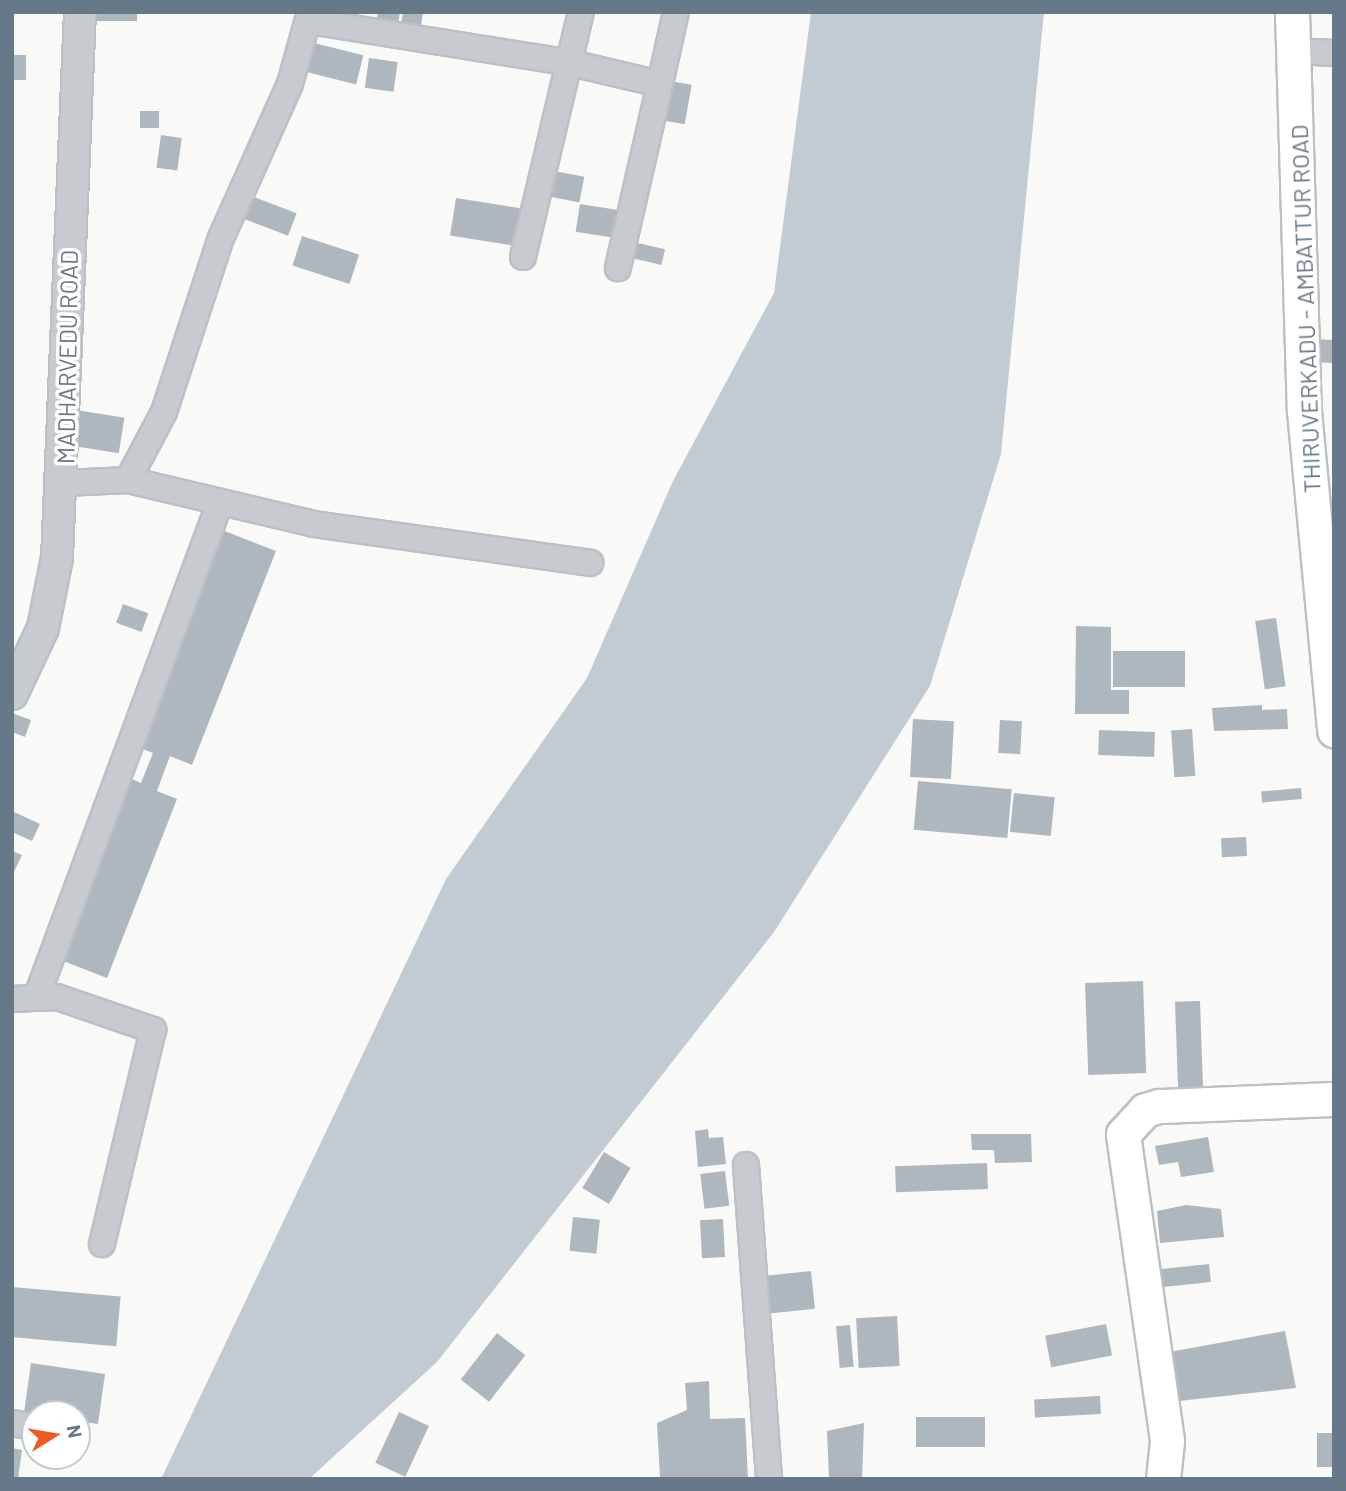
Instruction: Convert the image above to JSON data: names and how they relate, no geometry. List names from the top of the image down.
{
  "streets": {
    "main road": ["THIRUVERKADU - AMBATTUR ROAD"],
    "street": ["MADHARVEDU ROAD"]
  },
  "north": "right"
}
